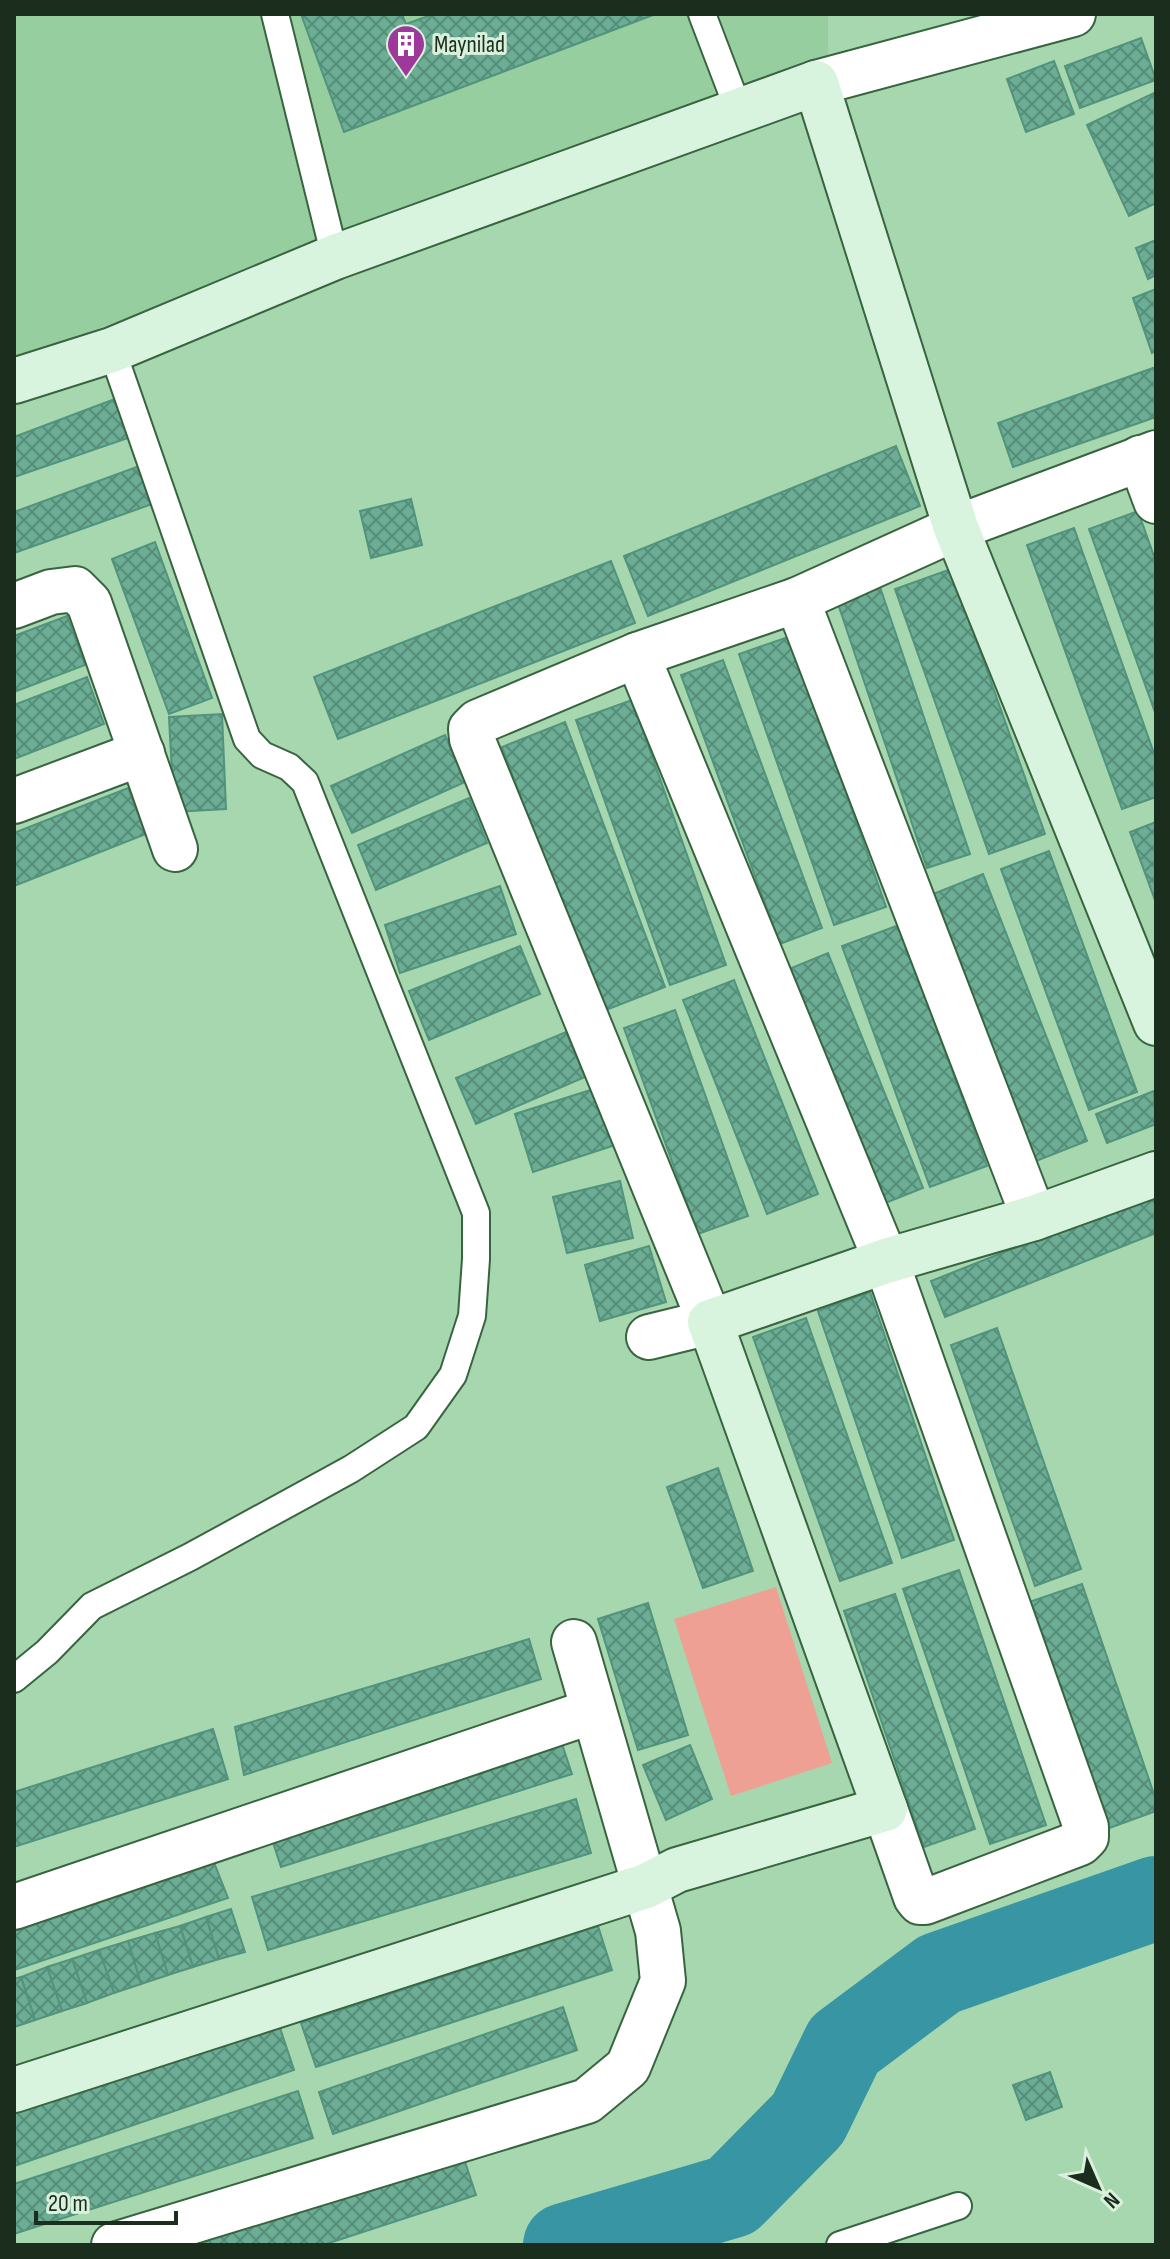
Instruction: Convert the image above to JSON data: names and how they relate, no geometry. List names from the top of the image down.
{
  "places": {
    "building": ["Maynilad"]
  },
  "scale_bar": "20 m",
  "north": "bottom right"
}
